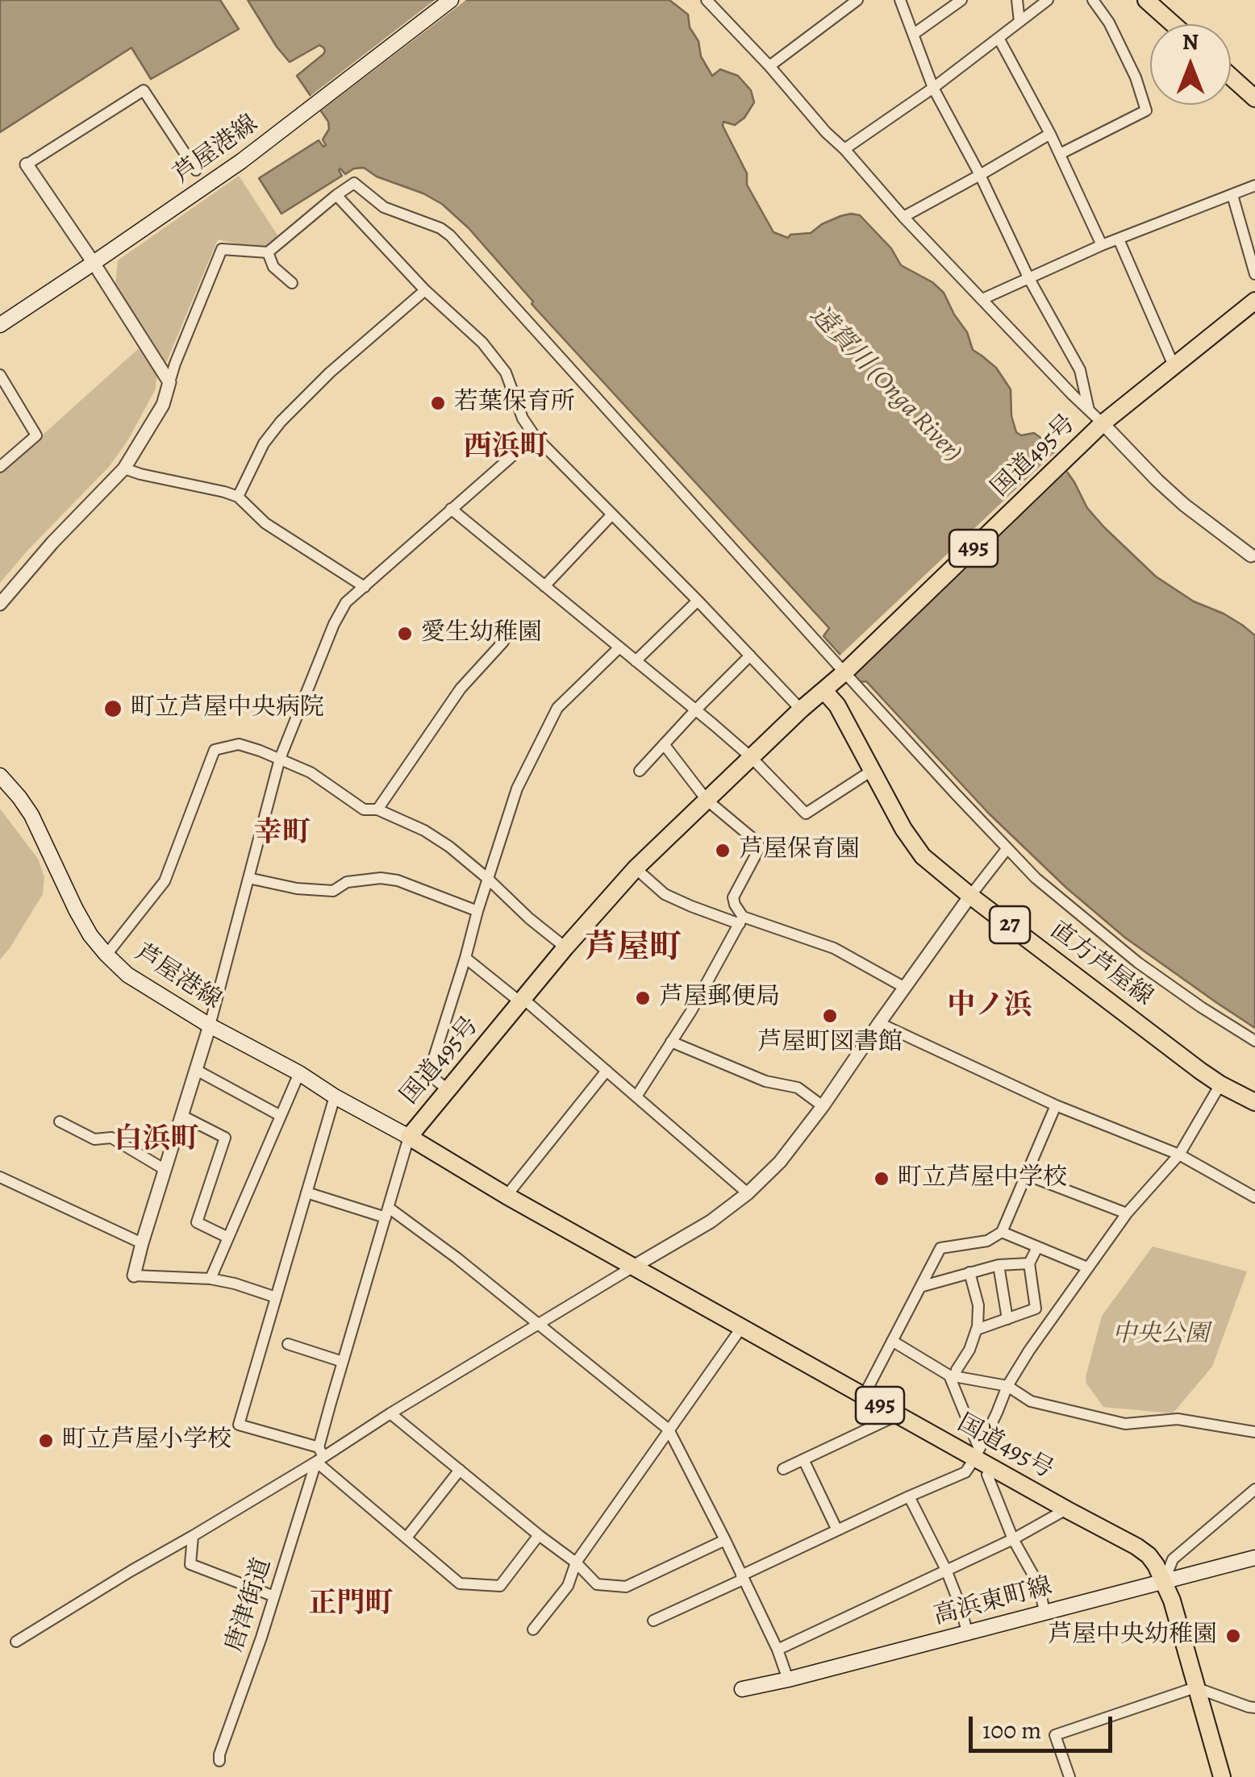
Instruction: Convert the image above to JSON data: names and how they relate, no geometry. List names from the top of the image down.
{
  "streets": {
    "main road": [
      "芦屋港線",
      "国道495号",
      "495",
      "27",
      "直方芦屋線",
      "高浜東町線"
    ],
    "street": ["唐津街道"]
  },
  "crossings": [
    ["芦屋港線", "国道495号"],
    ["芦屋港線", "唐津街道"],
    ["国道495号", "直方芦屋線"],
    ["国道495号", "高浜東町線"],
    ["国道495号", "唐津街道"]
  ],
  "districts": [
    "西浜町",
    "幸町",
    "芦屋町",
    "中ノ浜",
    "白浜町",
    "正門町"
  ],
  "water": ["遠賀川 (Onga River)"],
  "parks": ["中央公園"],
  "places": [
    "若葉保育所",
    "愛生幼稚園",
    "町立芦屋中央病院",
    "芦屋保育園",
    "芦屋郵便局",
    "芦屋町図書館",
    "町立芦屋中学校",
    "町立芦屋小学校",
    "芦屋中央幼稚園"
  ],
  "scale_bar": "100 m",
  "north": "top"
}
